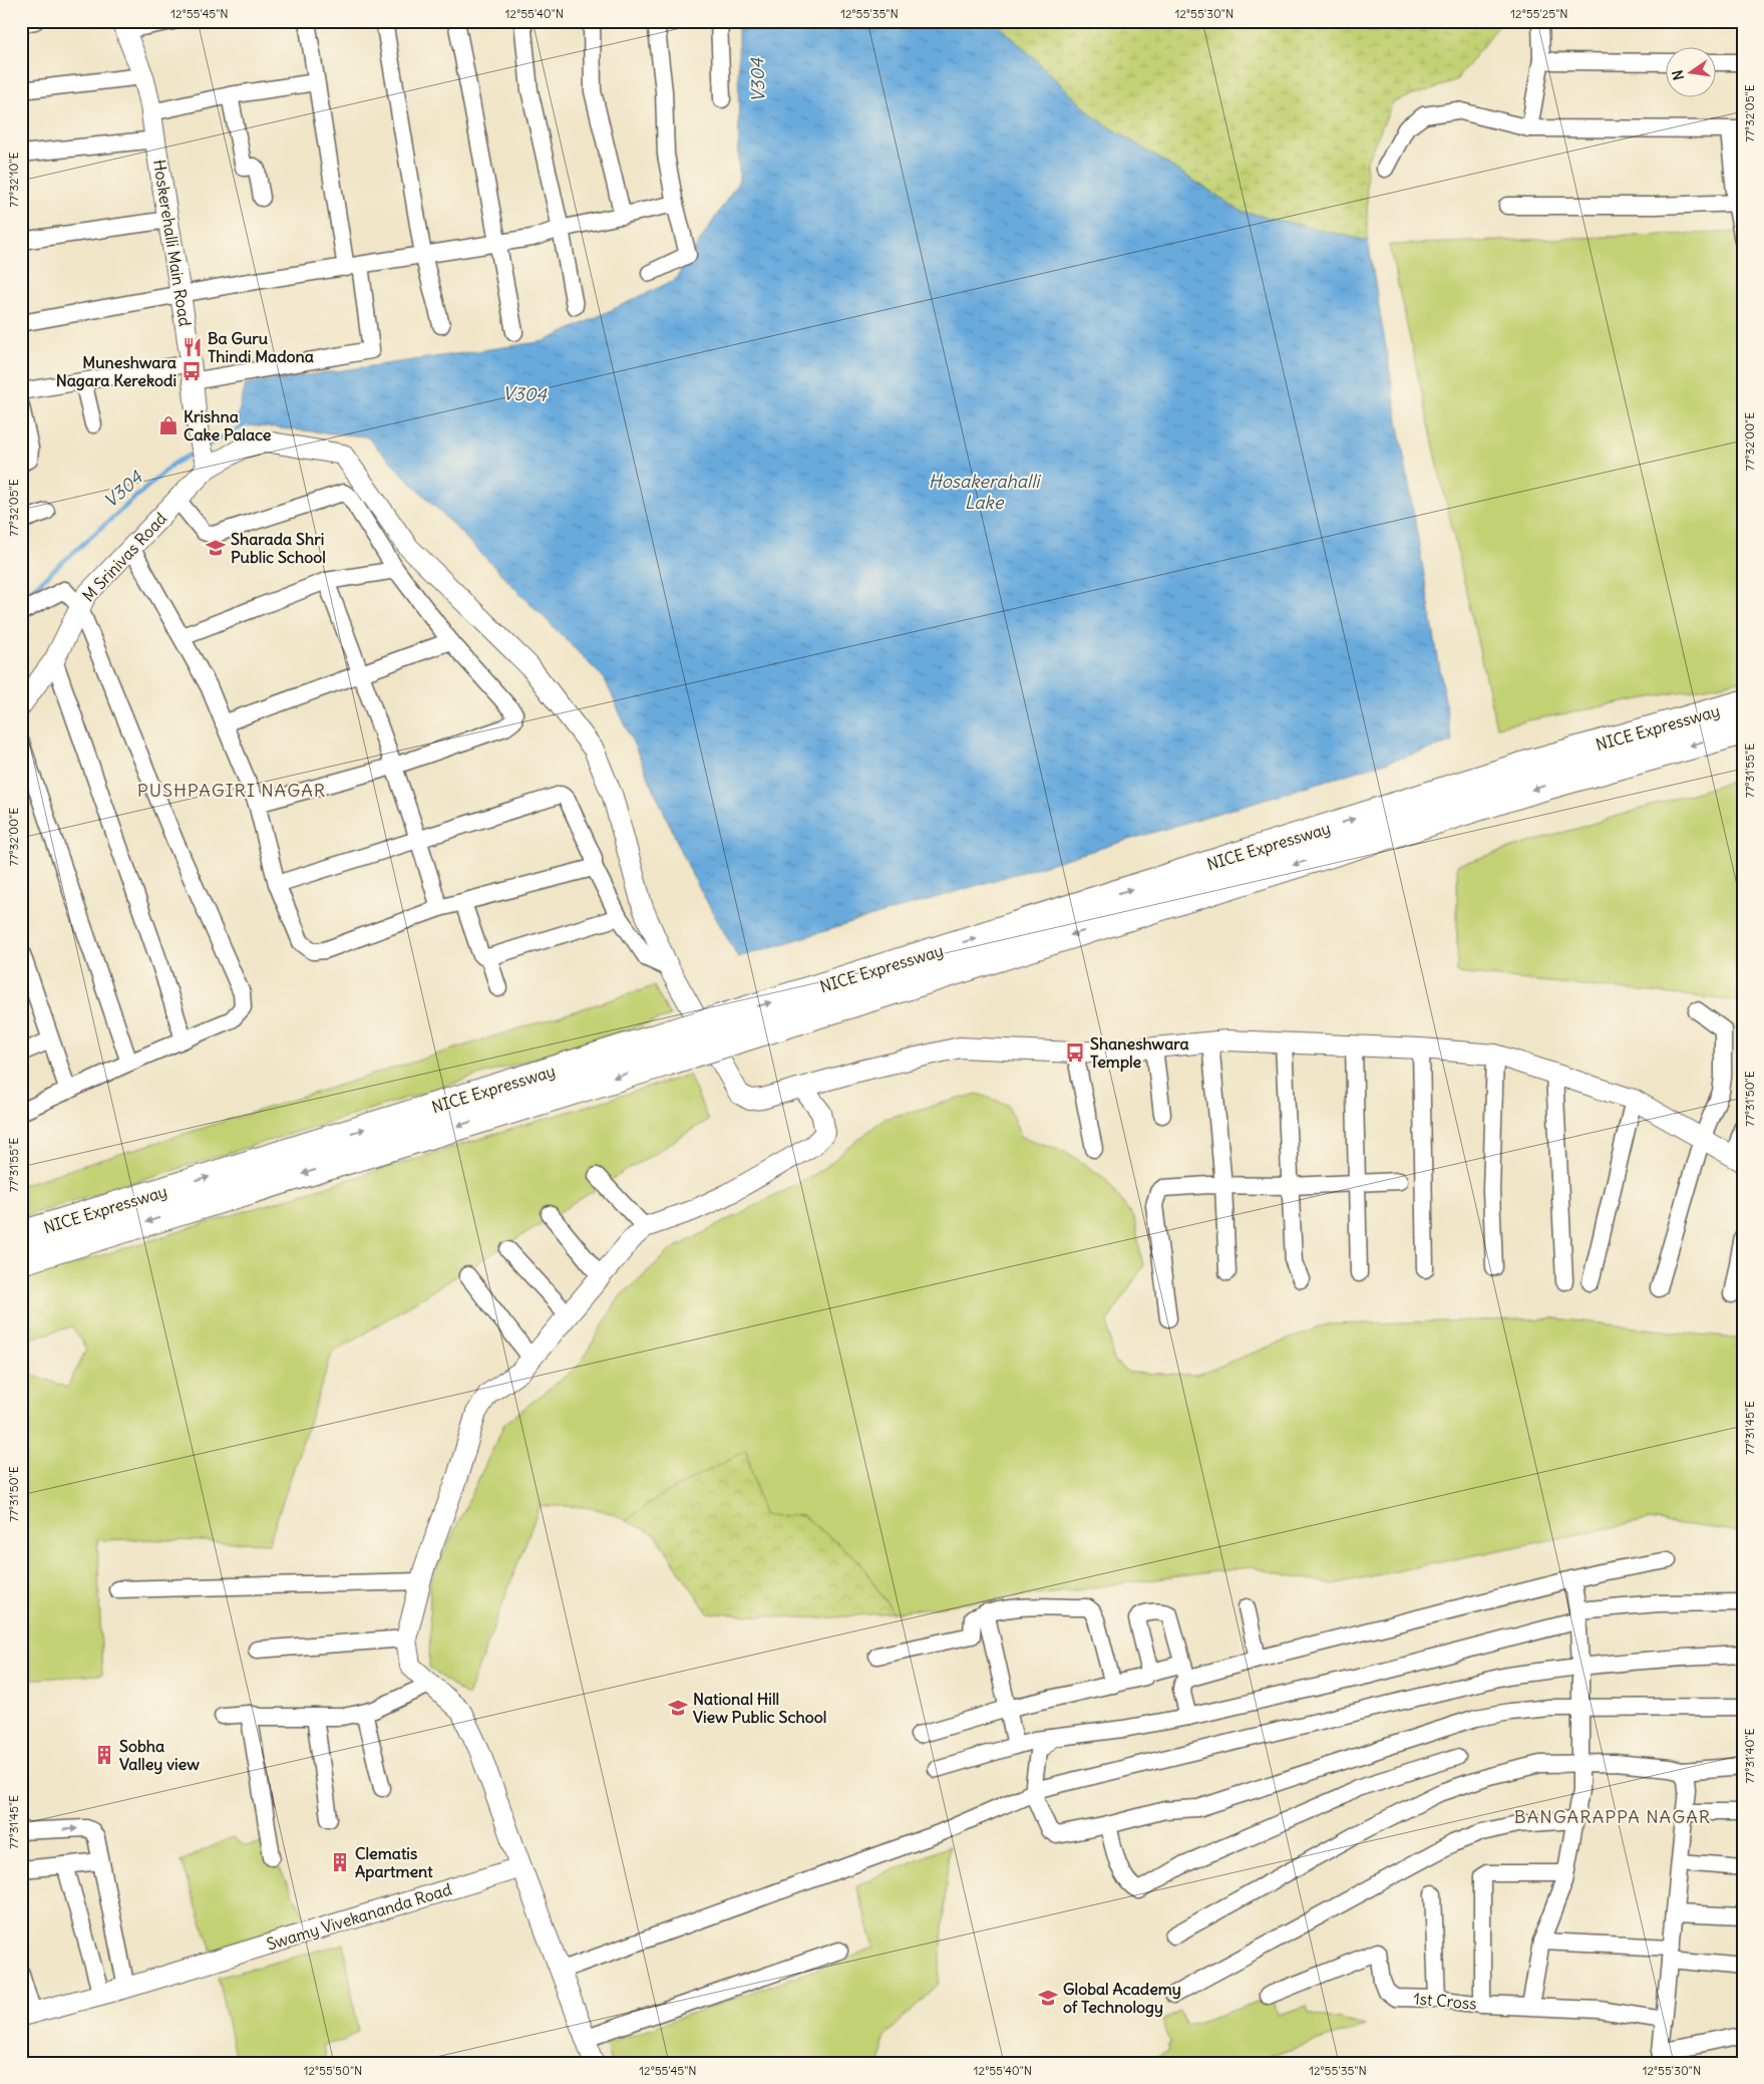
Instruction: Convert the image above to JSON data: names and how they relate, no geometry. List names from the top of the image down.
{
  "streets": {
    "highway": ["NICE Expressway"],
    "street": [
      "Hoskerehalli Main Road",
      "M Srinivas Road",
      "Swamy Vivekananda Road",
      "1st Cross"
    ]
  },
  "crossings": [
    ["Hoskerehalli Main Road", "M Srinivas Road"]
  ],
  "districts": ["PUSHPAGIRI NAGAR", "BANGARAPPA NAGAR"],
  "water": ["V304", "Hosakerahalli Lake"],
  "places": {
    "restaurant": ["Ba Guru Thindi Madona"],
    "bus stop": ["Muneshwara Nagara Kerekodi", "Shaneshwara Temple"],
    "shop": ["Krishna Cake Palace"],
    "school or university": ["Sharada Shri Public School", "National Hill View Public School", "Global Academy of Technology"],
    "building": ["Sobha Valley view", "Clematis Apartment"]
  },
  "north": "left",
  "coordinates": [
    "12°55'45\"N",
    "12°55'40\"N",
    "12°55'35\"N",
    "12°55'30\"N",
    "12°55'25\"N",
    "77°32'05\"E",
    "77°32'10\"E",
    "77°32'00\"E",
    "77°31'55\"E",
    "77°31'50\"E",
    "77°31'45\"E",
    "77°31'40\"E",
    "12°55'50\"N"
  ]
}
